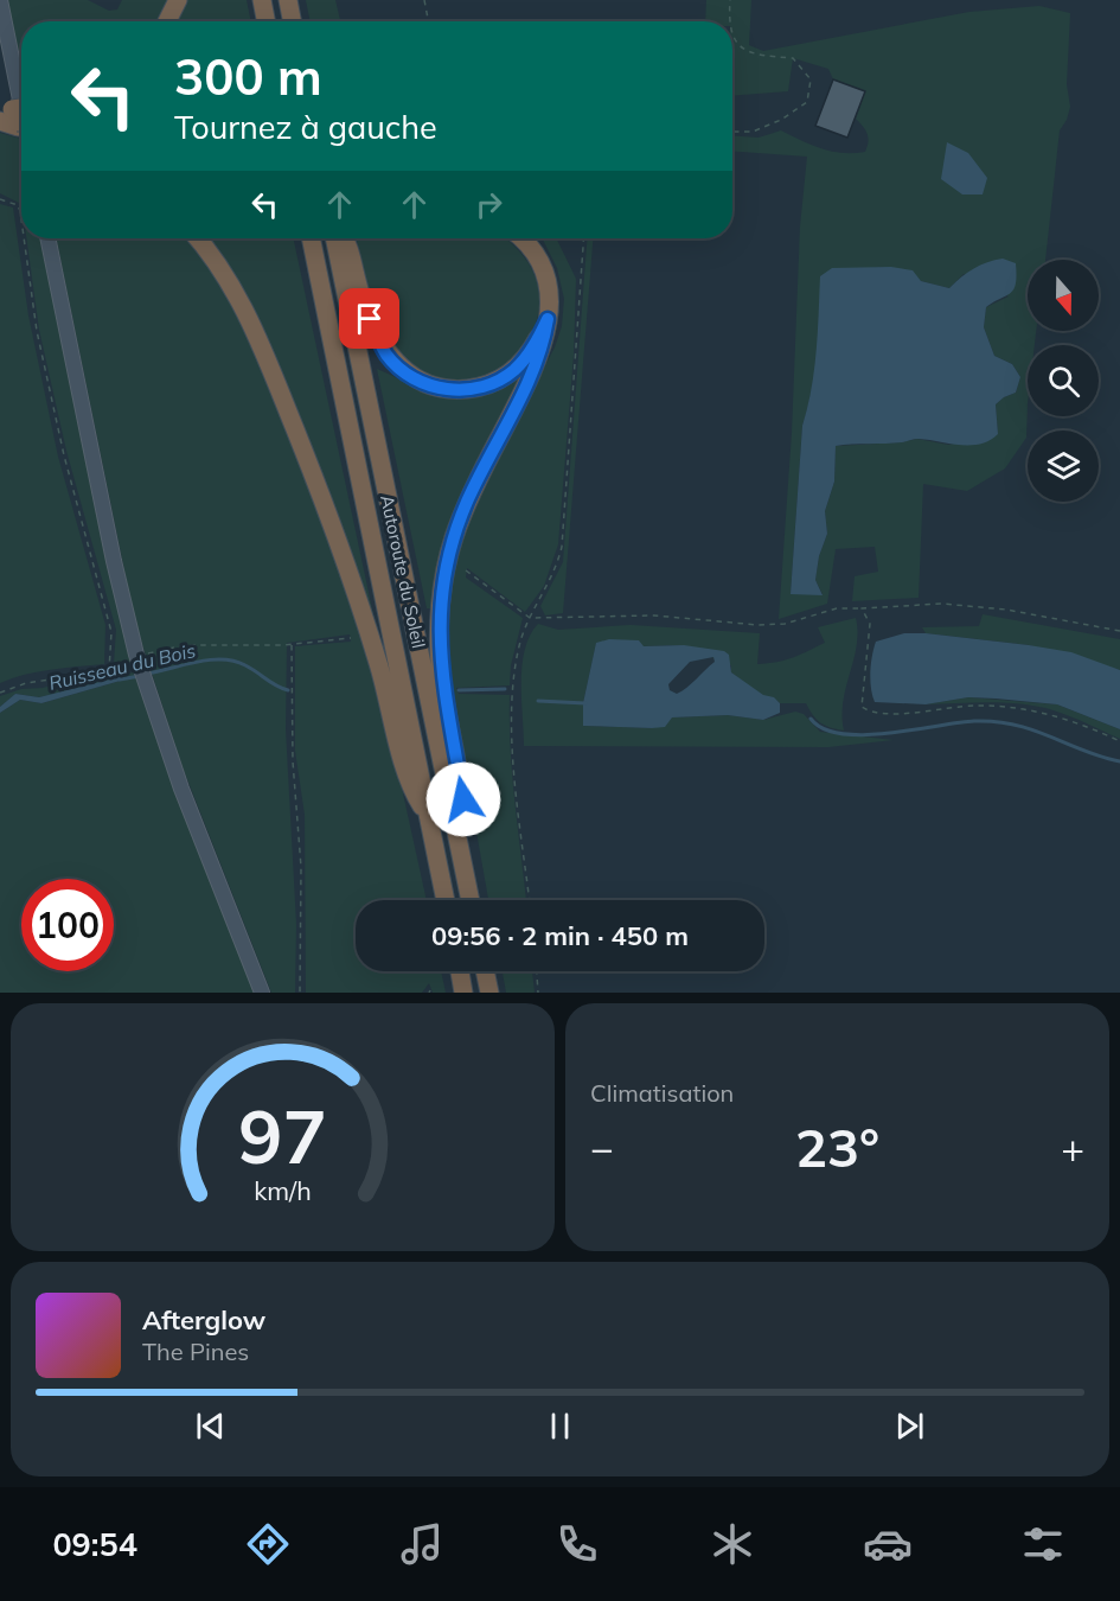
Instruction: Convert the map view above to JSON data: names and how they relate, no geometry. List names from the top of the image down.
{
  "streets": {
    "highway": ["Autoroute du Soleil"]
  },
  "water": ["Ruisseau du Bois"],
  "north": "bottom",
  "page": {
    "turn": ["300 m", "Tournez à gauche"],
    "limit": "100",
    "trip": "09:56 · 2 min · 450 m",
    "tile": "Climatisation",
    "heat": ["−", "23°", "+"],
    "song": ["Afterglow", "The Pines"],
    "tabs": "09:54",
    "gauge": ["97", "km/h"]
  }
}
